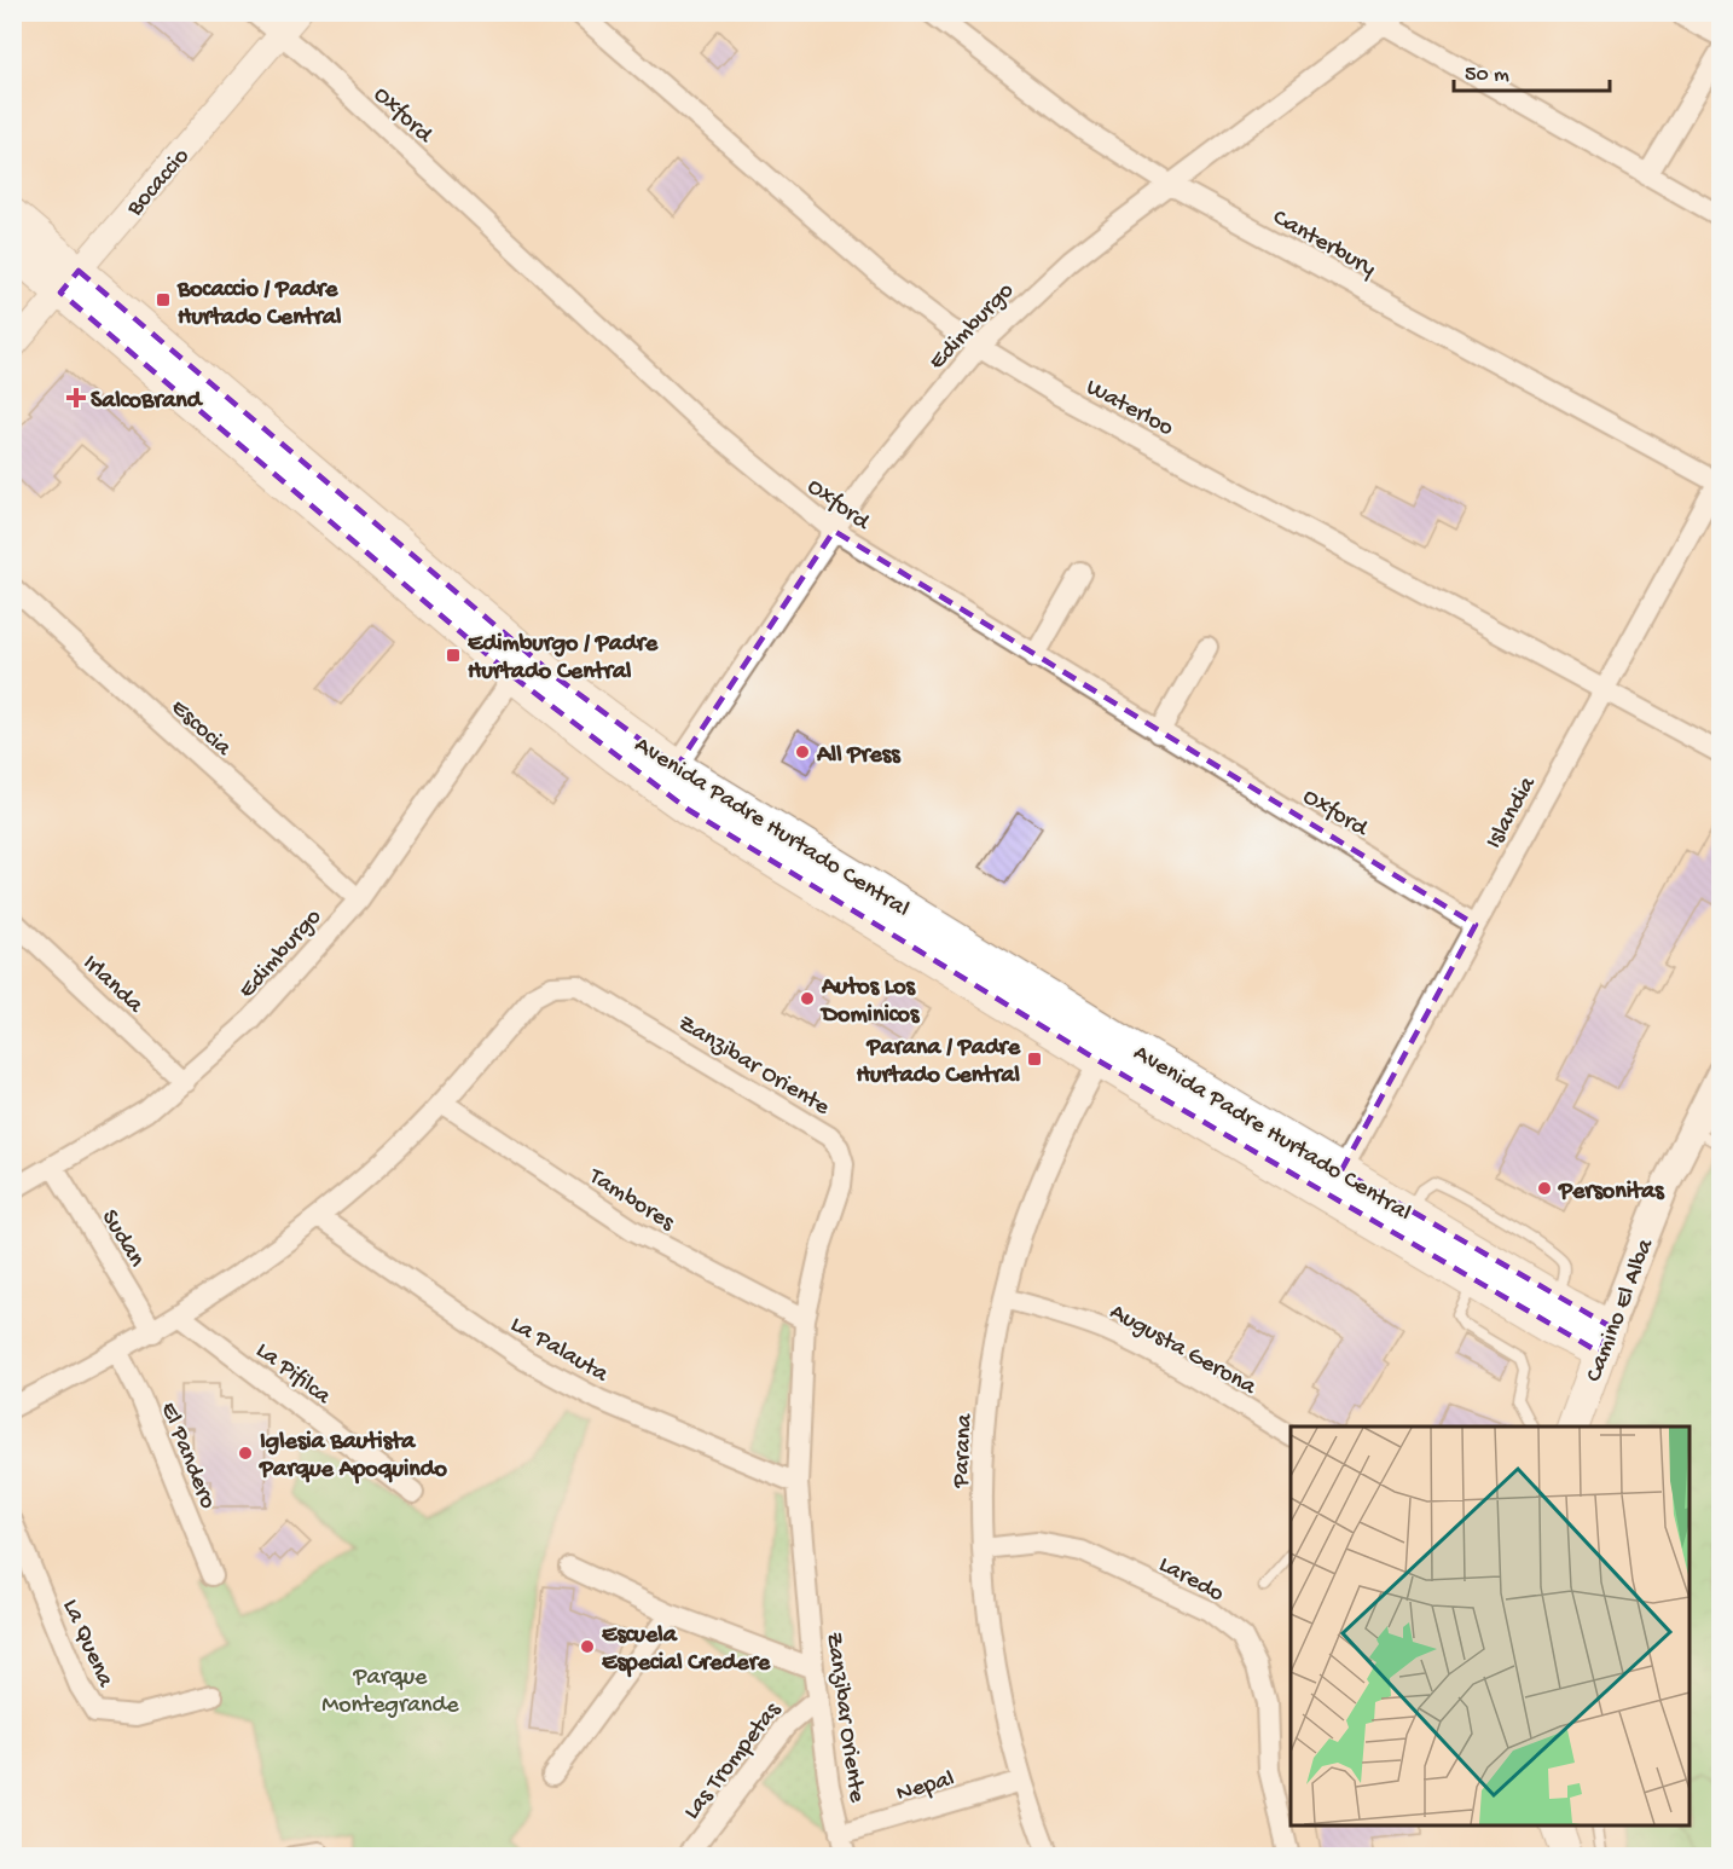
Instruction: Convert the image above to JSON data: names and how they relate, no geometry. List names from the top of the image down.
{
  "streets": {
    "main road": ["Avenida Padre Hurtado Central", "Camino El Alba"],
    "street": [
      "Oxford",
      "Bocaccio",
      "Canterbury",
      "Edimburgo",
      "Waterloo",
      "Escocia",
      "Islandia",
      "Irlanda",
      "Zanzibar Oriente",
      "Tambores",
      "Sudan",
      "La Palauta",
      "Augusta Gerona",
      "La Pifilca",
      "Parana",
      "El Pandero",
      "Laredo",
      "La Quena",
      "Las Trompetas",
      "Nepal"
    ]
  },
  "crossings": [
    ["Oxford", "Bocaccio"],
    ["Oxford", "Edimburgo"],
    ["Oxford", "Islandia"],
    ["Bocaccio", "Avenida Padre Hurtado Central"],
    ["Canterbury", "Edimburgo"],
    ["Canterbury", "Islandia"],
    ["Edimburgo", "Waterloo"],
    ["Edimburgo", "Escocia"],
    ["Edimburgo", "Avenida Padre Hurtado Central"],
    ["Edimburgo", "Irlanda"],
    ["Edimburgo", "Sudan"],
    ["Waterloo", "Islandia"],
    ["Islandia", "Avenida Padre Hurtado Central"],
    ["Avenida Padre Hurtado Central", "Camino El Alba"],
    ["Avenida Padre Hurtado Central", "Parana"],
    ["Zanzibar Oriente", "Tambores"],
    ["Zanzibar Oriente", "Sudan"],
    ["Zanzibar Oriente", "La Palauta"],
    ["Zanzibar Oriente", "La Pifilca"],
    ["Zanzibar Oriente", "El Pandero"],
    ["Zanzibar Oriente", "Las Trompetas"],
    ["Zanzibar Oriente", "Nepal"],
    ["Augusta Gerona", "Parana"],
    ["Parana", "Laredo"],
    ["Parana", "Nepal"]
  ],
  "parks": ["Parque Montegrande"],
  "places": {
    "transit": ["Bocaccio / Padre Hurtado Central", "Edimburgo / Padre Hurtado Central", "Parana / Padre Hurtado Central"],
    "health": ["SalcoBrand"],
    "other": [
      "All Press",
      "Autos Los Dominicos",
      "Personitas",
      "Iglesia Bautista Parque Apoquindo",
      "Escuela Especial Credere"
    ]
  },
  "scale_bar": "50 m"
}
